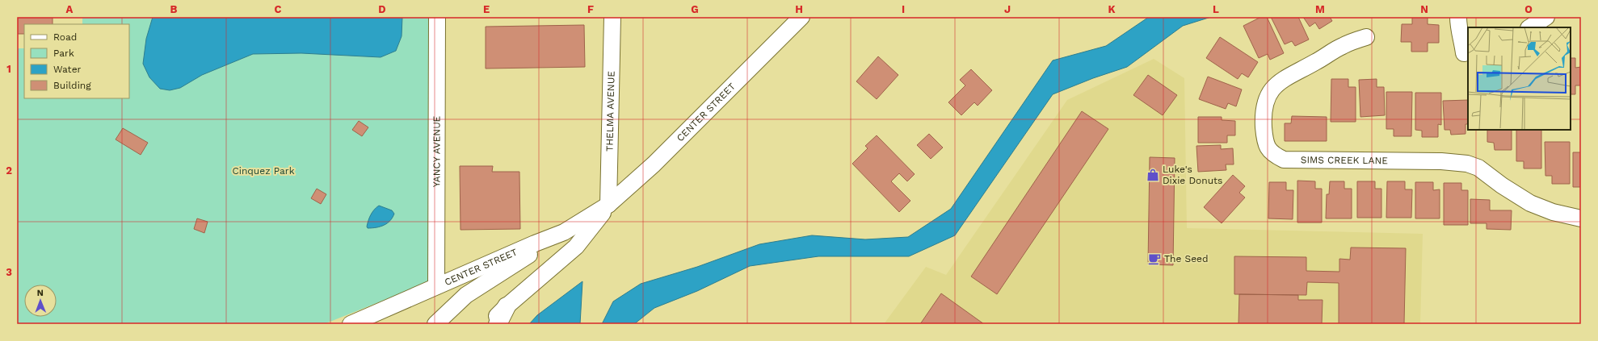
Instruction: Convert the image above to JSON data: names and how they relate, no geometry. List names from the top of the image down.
{
  "streets": {
    "street": [
      "THELMA AVENUE",
      "CENTER STREET",
      "YANCY AVENUE",
      "SIMS CREEK LANE"
    ]
  },
  "crossings": [
    ["THELMA AVENUE", "CENTER STREET"],
    ["CENTER STREET", "YANCY AVENUE"]
  ],
  "parks": ["Cinquez Park"],
  "places": {
    "shop": ["Luke's Dixie Donuts"],
    "cafe": ["The Seed"]
  },
  "legend": [
    "Road",
    "Park",
    "Water",
    "Building"
  ],
  "north": "top",
  "grid": {
    "columns": [
      "A",
      "B",
      "C",
      "D",
      "E",
      "F",
      "G",
      "H",
      "I",
      "J",
      "K",
      "L",
      "M",
      "N",
      "O"
    ],
    "rows": ["1", "2", "3"]
  }
}
